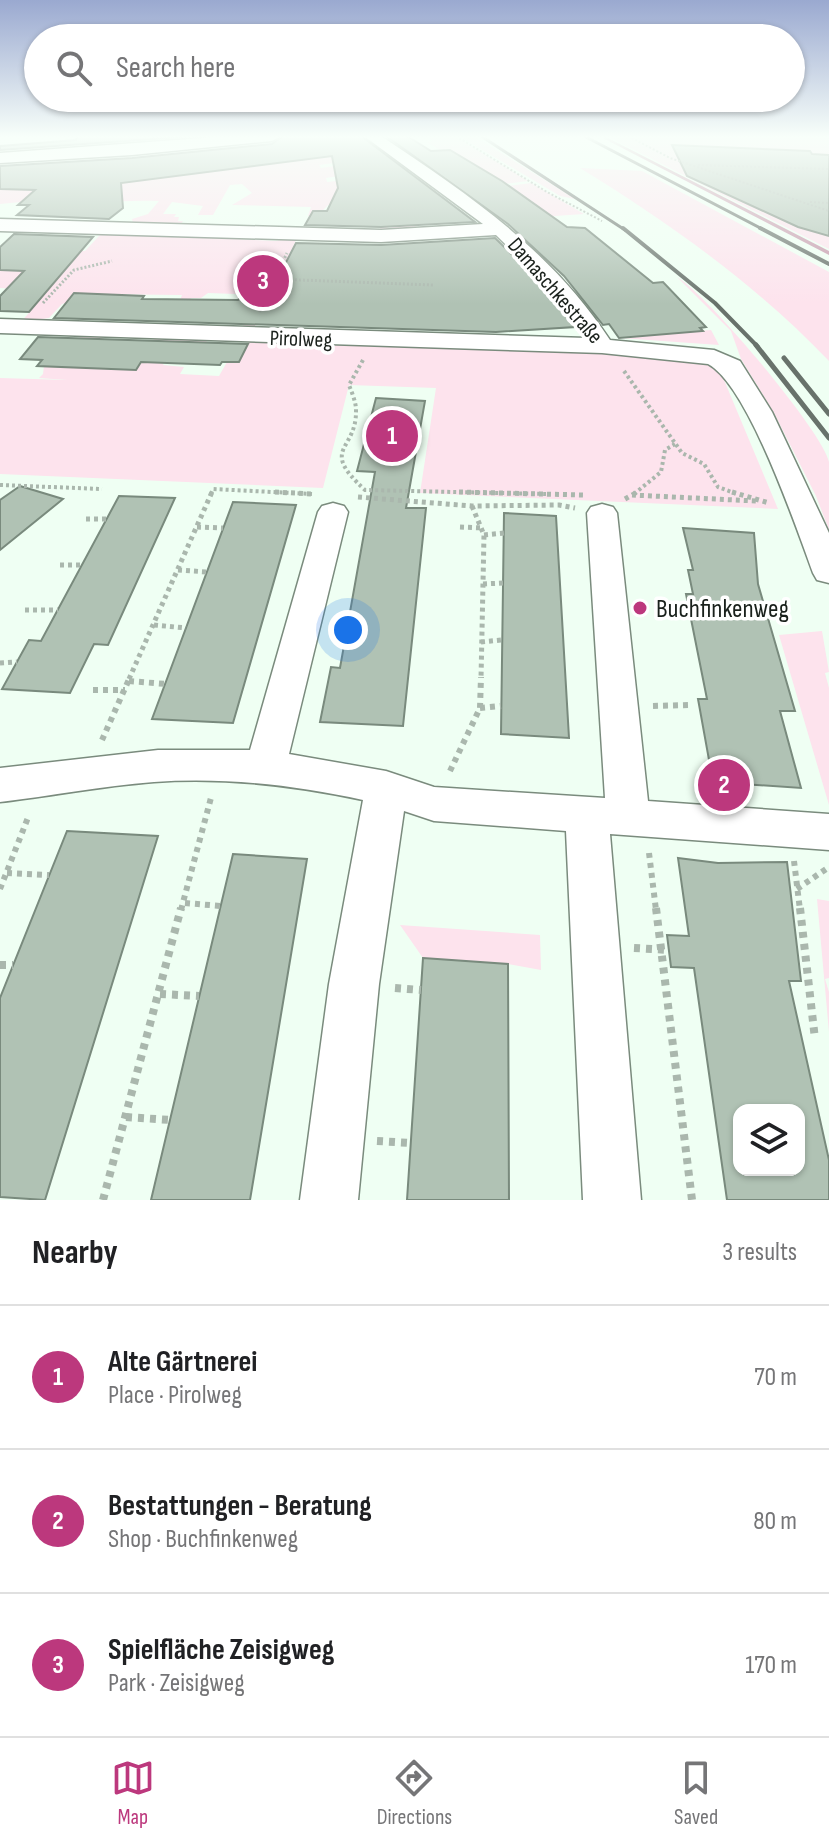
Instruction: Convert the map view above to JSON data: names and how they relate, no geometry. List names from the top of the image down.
{
  "streets": {
    "street": ["Damaschkestraße", "Pirolweg"]
  },
  "crossings": [
    ["Damaschkestraße", "Pirolweg"]
  ],
  "places": ["Buchfinkenweg"],
  "page": {
    "search": "Search here",
    "pins": ["3", "1", "2"],
    "heading": ["Nearby", "3 results"],
    "list": [
      {
        "mark": "1",
        "name": "Alte Gärtnerei",
        "note": "Place · Pirolweg",
        "value": "70 m"
      },
      {
        "mark": "2",
        "name": "Bestattungen - Beratung",
        "note": "Shop · Buchfinkenweg",
        "value": "80 m"
      },
      {
        "mark": "3",
        "name": "Spielfläche Zeisigweg",
        "note": "Park · Zeisigweg",
        "value": "170 m"
      }
    ],
    "nav": ["Map", "Directions", "Saved"]
  }
}
